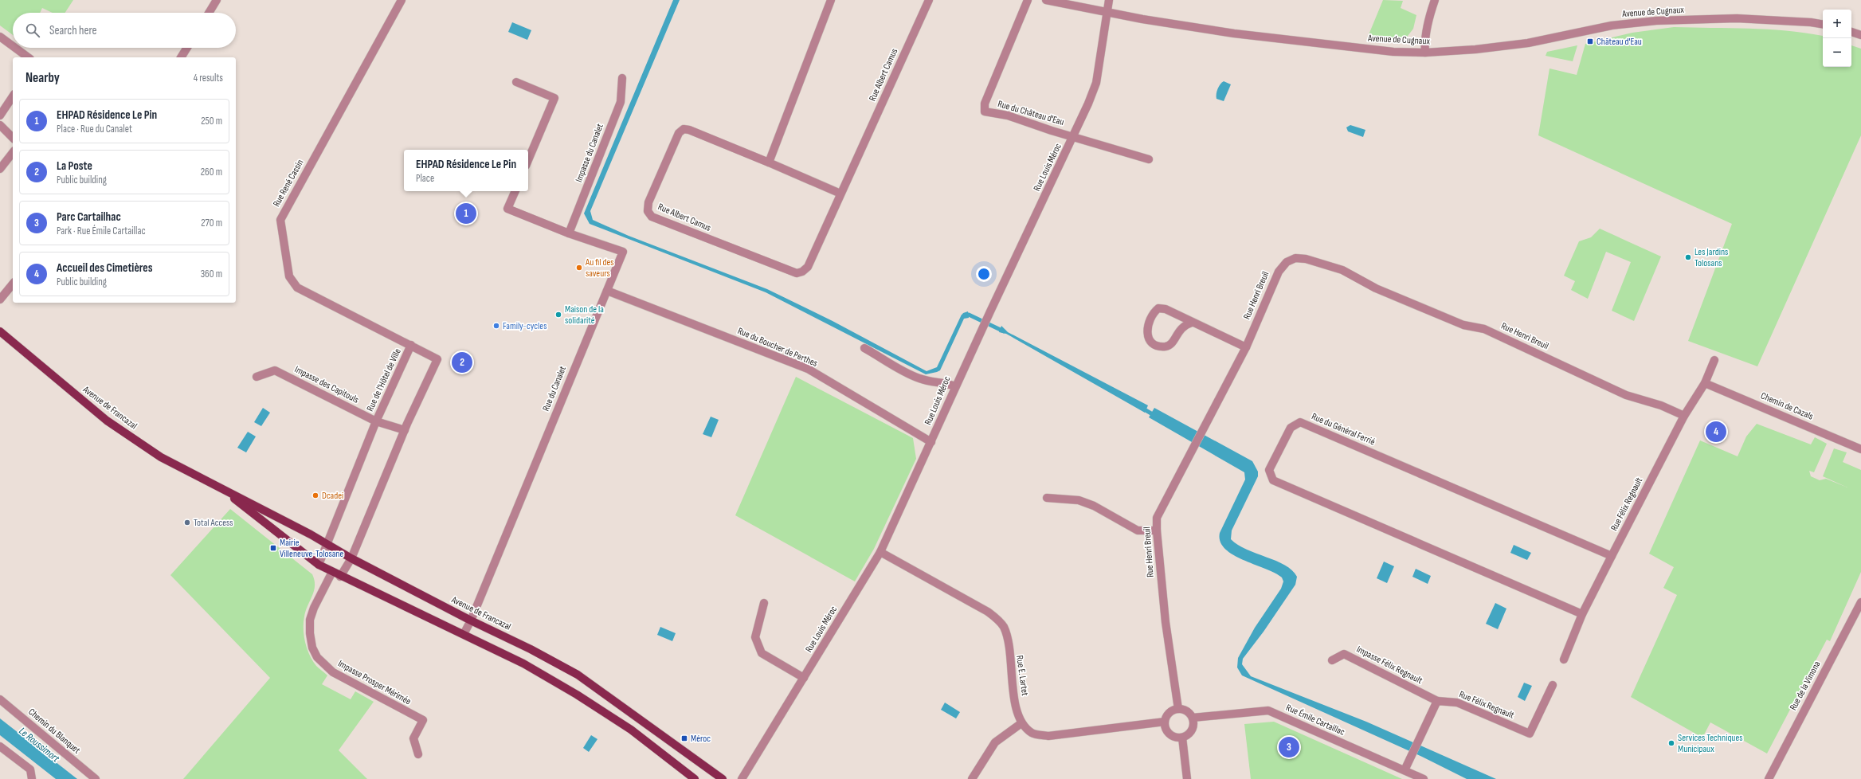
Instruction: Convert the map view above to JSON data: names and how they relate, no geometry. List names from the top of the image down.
{
  "streets": {
    "main road": ["Avenue de Francazal"],
    "street": [
      "Avenue de Cugnaux",
      "Rue Albert Camus",
      "Rue du Château d'Eau",
      "Impasse du Canalet",
      "Rue Louis Méroc",
      "Rue René Cassin",
      "Rue Henri Breuil",
      "Rue du Boucher de Perthes",
      "Rue de l'Hôtel de Ville",
      "Impasse des Capitouls",
      "Rue du Canalet",
      "Chemin de Cazals",
      "Rue du Général Ferrié",
      "Rue Félix Regnault",
      "Impasse Félix Regnault",
      "Rue E. Lartet",
      "Impasse Prosper Mérimée",
      "Rue de la Vimona",
      "Rue Émile Cartaillac",
      "Chemin du Blanquet"
    ]
  },
  "crossings": [
    ["Avenue de Cugnaux", "Rue Louis Méroc"],
    ["Rue du Château d'Eau", "Rue Louis Méroc"],
    ["Impasse du Canalet", "Rue du Canalet"],
    ["Rue Louis Méroc", "Rue du Boucher de Perthes"],
    ["Rue Louis Méroc", "Rue E. Lartet"],
    ["Rue René Cassin", "Rue de l'Hôtel de Ville"],
    ["Rue Henri Breuil", "Rue Félix Regnault"],
    ["Rue Henri Breuil", "Rue Émile Cartaillac"],
    ["Rue du Boucher de Perthes", "Rue du Canalet"],
    ["Rue de l'Hôtel de Ville", "Impasse des Capitouls"],
    ["Rue de l'Hôtel de Ville", "Avenue de Francazal"],
    ["Rue du Canalet", "Avenue de Francazal"],
    ["Chemin de Cazals", "Rue Félix Regnault"],
    ["Avenue de Francazal", "Impasse Prosper Mérimée"],
    ["Rue du Général Ferrié", "Rue Félix Regnault"],
    ["Rue Félix Regnault", "Impasse Félix Regnault"]
  ],
  "water": ["Le Roussimort"],
  "places": {
    "transit": ["Château d'Eau", "Mairie Villeneuve-Tolosane", "Méroc"],
    "other": [
      "Les Jardins Tolosans",
      "Au fil des saveurs",
      "Maison de la solidarité",
      "Family-cycles",
      "Dcadei",
      "Total Access",
      "Services Techniques Municipaux"
    ]
  },
  "page": {
    "map_buttons": ["+", "−"],
    "search": "Search here",
    "heading": ["Nearby", "4 results"],
    "list": [
      {
        "mark": "1",
        "name": "EHPAD Résidence Le Pin",
        "note": "Place · Rue du Canalet",
        "value": "250 m"
      },
      {
        "mark": "2",
        "name": "La Poste",
        "note": "Public building",
        "value": "260 m"
      },
      {
        "mark": "3",
        "name": "Parc Cartailhac",
        "note": "Park · Rue Émile Cartaillac",
        "value": "270 m"
      },
      {
        "mark": "4",
        "name": "Accueil des Cimetières",
        "note": "Public building",
        "value": "360 m"
      }
    ],
    "popup": ["EHPAD Résidence Le Pin", "Place"],
    "pins": [
      "1",
      "2",
      "4",
      "3"
    ]
  }
}
